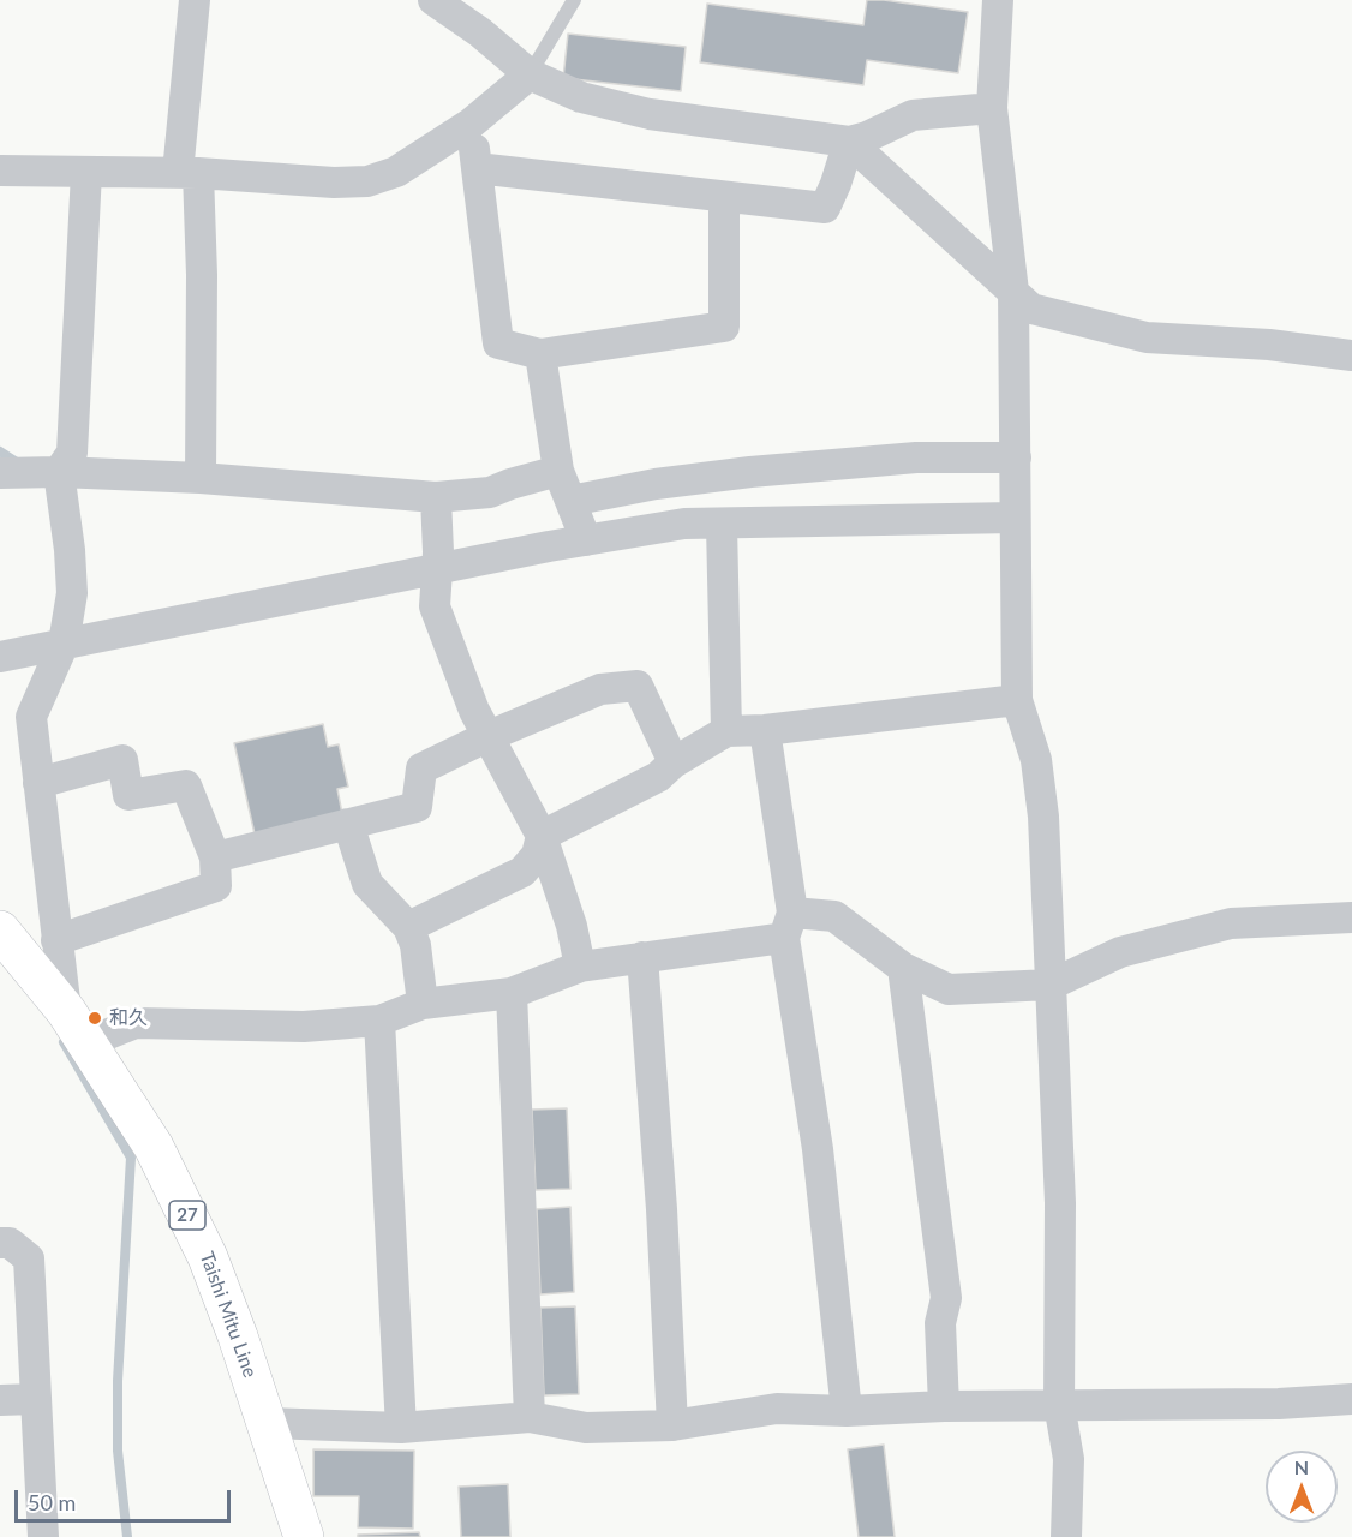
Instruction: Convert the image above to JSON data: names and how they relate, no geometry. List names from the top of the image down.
{
  "streets": {
    "main road": ["27", "Taishi Mitu Line"]
  },
  "places": ["和久"],
  "scale_bar": "50 m",
  "north": "top"
}
